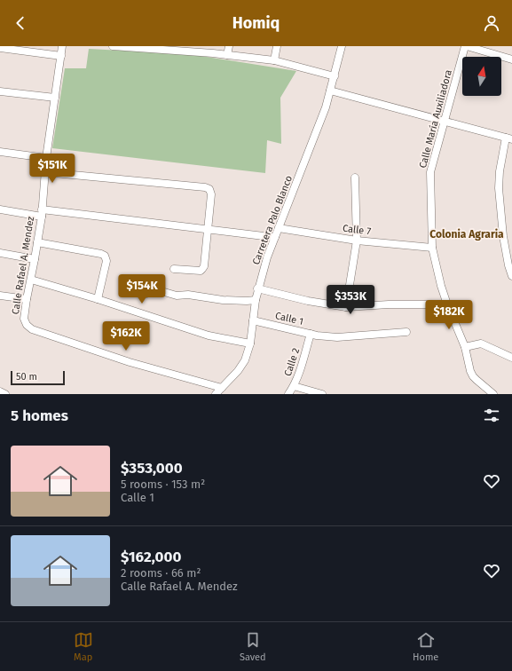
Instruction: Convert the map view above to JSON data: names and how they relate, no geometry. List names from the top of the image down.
{
  "streets": {
    "street": [
      "Calle María Auxiliadora",
      "Carretera Palo Blanco",
      "Calle 7",
      "Calle Rafael A. Mendez",
      "Calle 1",
      "Calle 2"
    ]
  },
  "crossings": [
    ["Calle María Auxiliadora", "Calle 7"],
    ["Carretera Palo Blanco", "Calle 7"],
    ["Carretera Palo Blanco", "Calle Rafael A. Mendez"],
    ["Carretera Palo Blanco", "Calle 1"],
    ["Calle 1", "Calle 2"]
  ],
  "districts": ["Colonia Agraria"],
  "scale_bar": "50 m",
  "north": "top",
  "page": {
    "header": "Homiq",
    "price": [
      "$151K",
      "$154K",
      "$353K",
      "$182K",
      "$162K"
    ],
    "scale": "50 m",
    "heading": "5 homes",
    "list": [
      {
        "name": "$353,000",
        "note": "5 rooms · 153 m² · Calle 1"
      },
      {
        "name": "$162,000",
        "note": "2 rooms · 66 m² · Calle Rafael A. Mendez"
      }
    ],
    "tabs": ["Map", "Saved", "Home"]
  }
}
